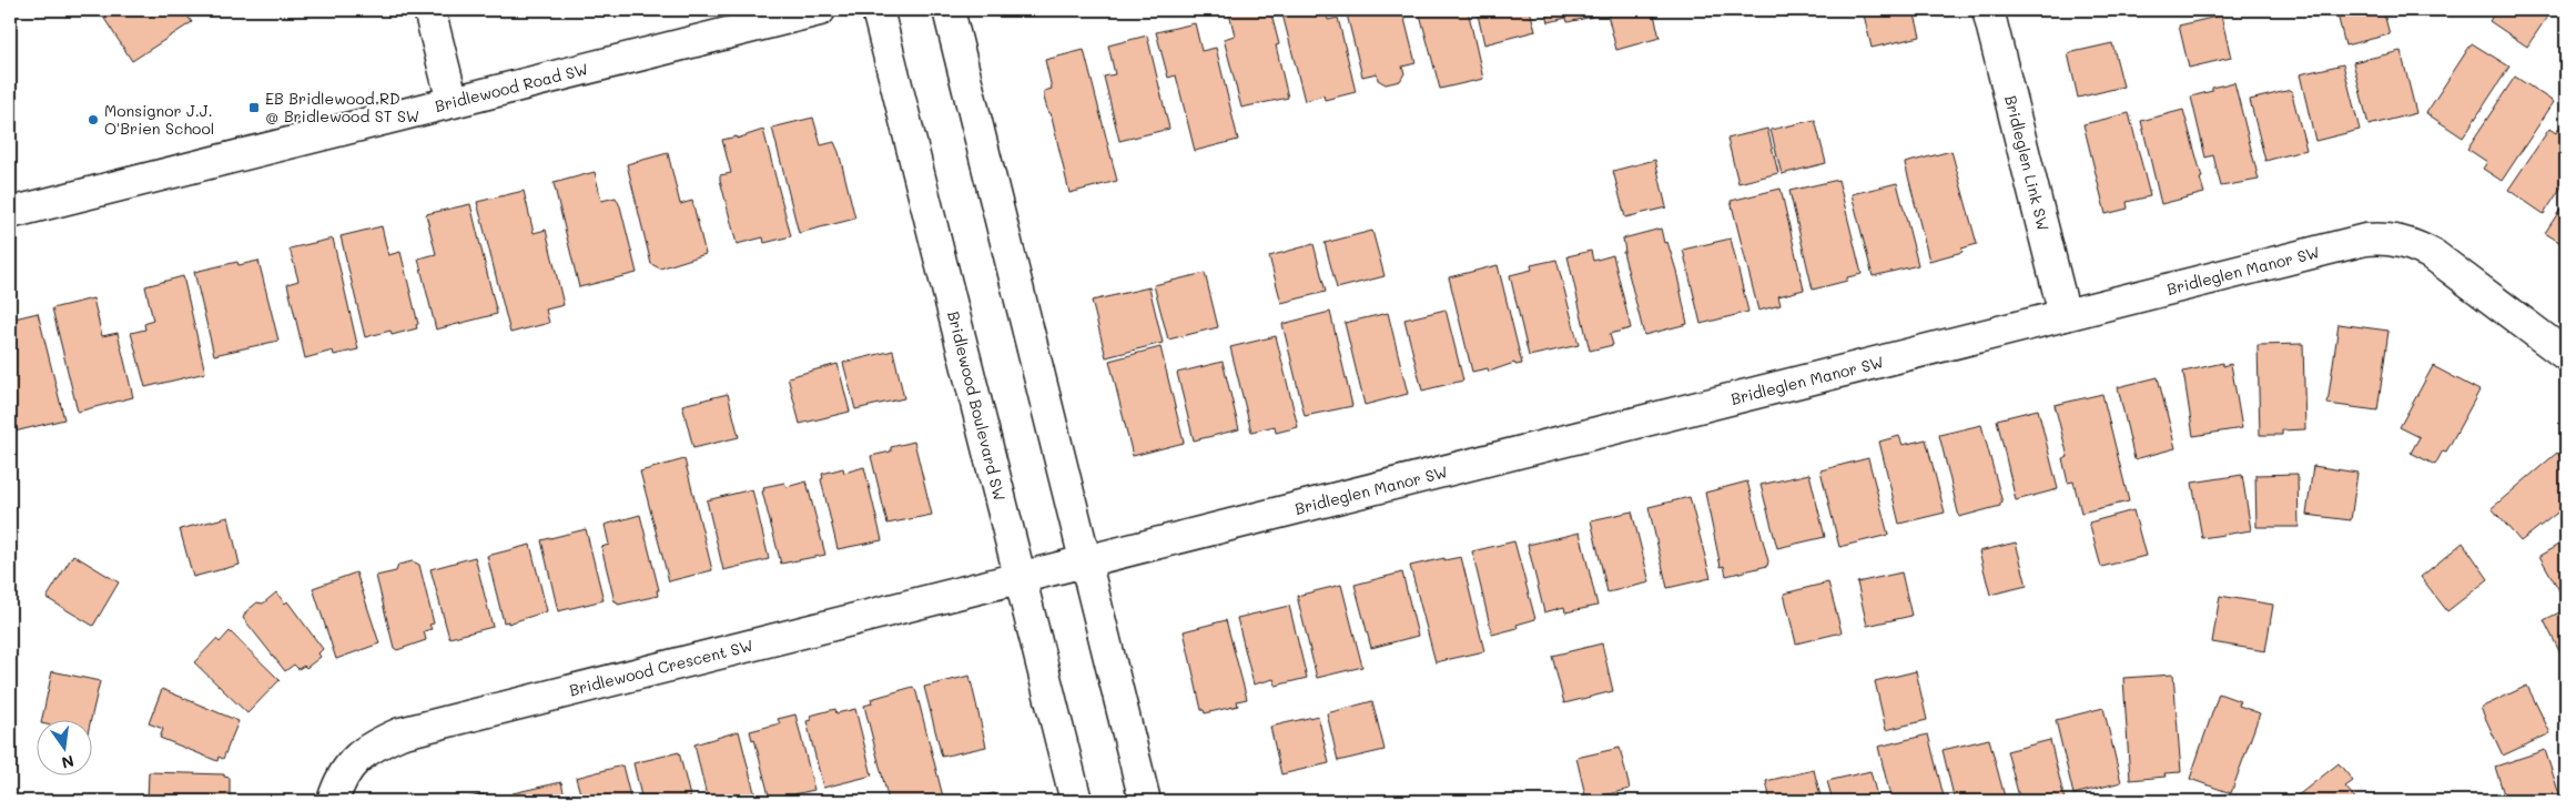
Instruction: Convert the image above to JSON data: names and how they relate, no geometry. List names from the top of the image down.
{
  "streets": {
    "street": [
      "Bridlewood Road SW",
      "Bridleglen Link SW",
      "Bridleglen Manor SW",
      "Bridlewood Boulevard SW",
      "Bridlewood Crescent SW"
    ]
  },
  "crossings": [
    ["Bridleglen Link SW", "Bridleglen Manor SW"],
    ["Bridleglen Manor SW", "Bridlewood Boulevard SW"],
    ["Bridleglen Manor SW", "Bridlewood Crescent SW"],
    ["Bridlewood Boulevard SW", "Bridlewood Crescent SW"]
  ],
  "places": {
    "transit": ["EB Bridlewood RD @ Bridlewood ST SW"],
    "other": ["Monsignor J.J. O'Brien School"]
  },
  "north": "bottom"
}
